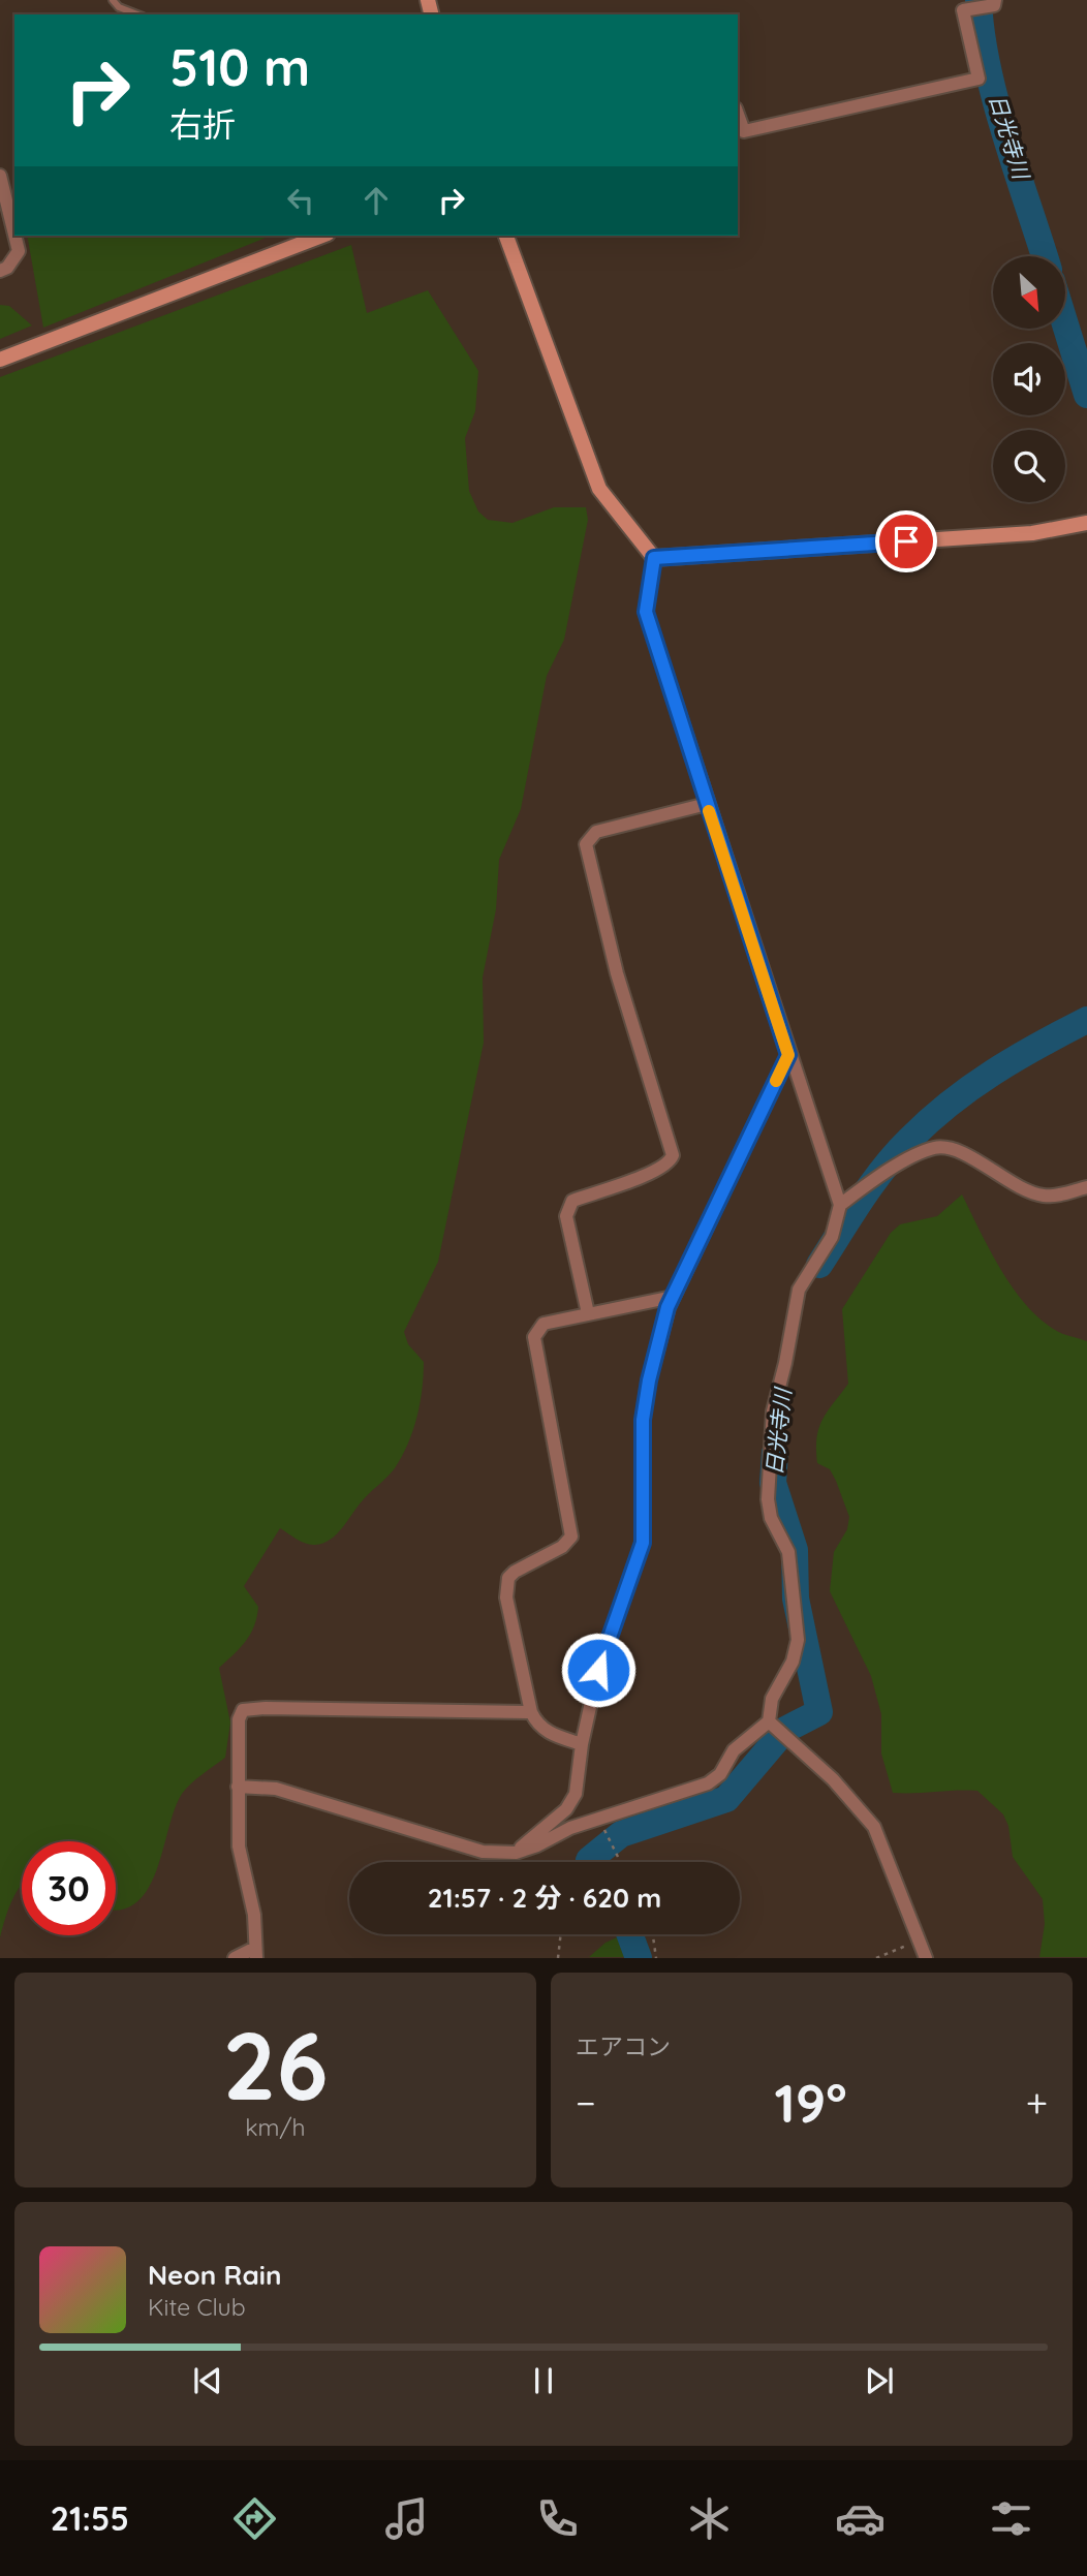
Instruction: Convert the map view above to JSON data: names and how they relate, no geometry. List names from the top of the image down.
{
  "water": ["日光寺川"],
  "north": "bottom right",
  "page": {
    "turn": ["510 m", "右折"],
    "limit": "30",
    "trip": "21:57 · 2 分 · 620 m",
    "tile": [
      ["26", "km/h"],
      "エアコン"
    ],
    "heat": ["−", "19°", "+"],
    "song": ["Neon Rain", "Kite Club"],
    "tabs": "21:55"
  }
}
